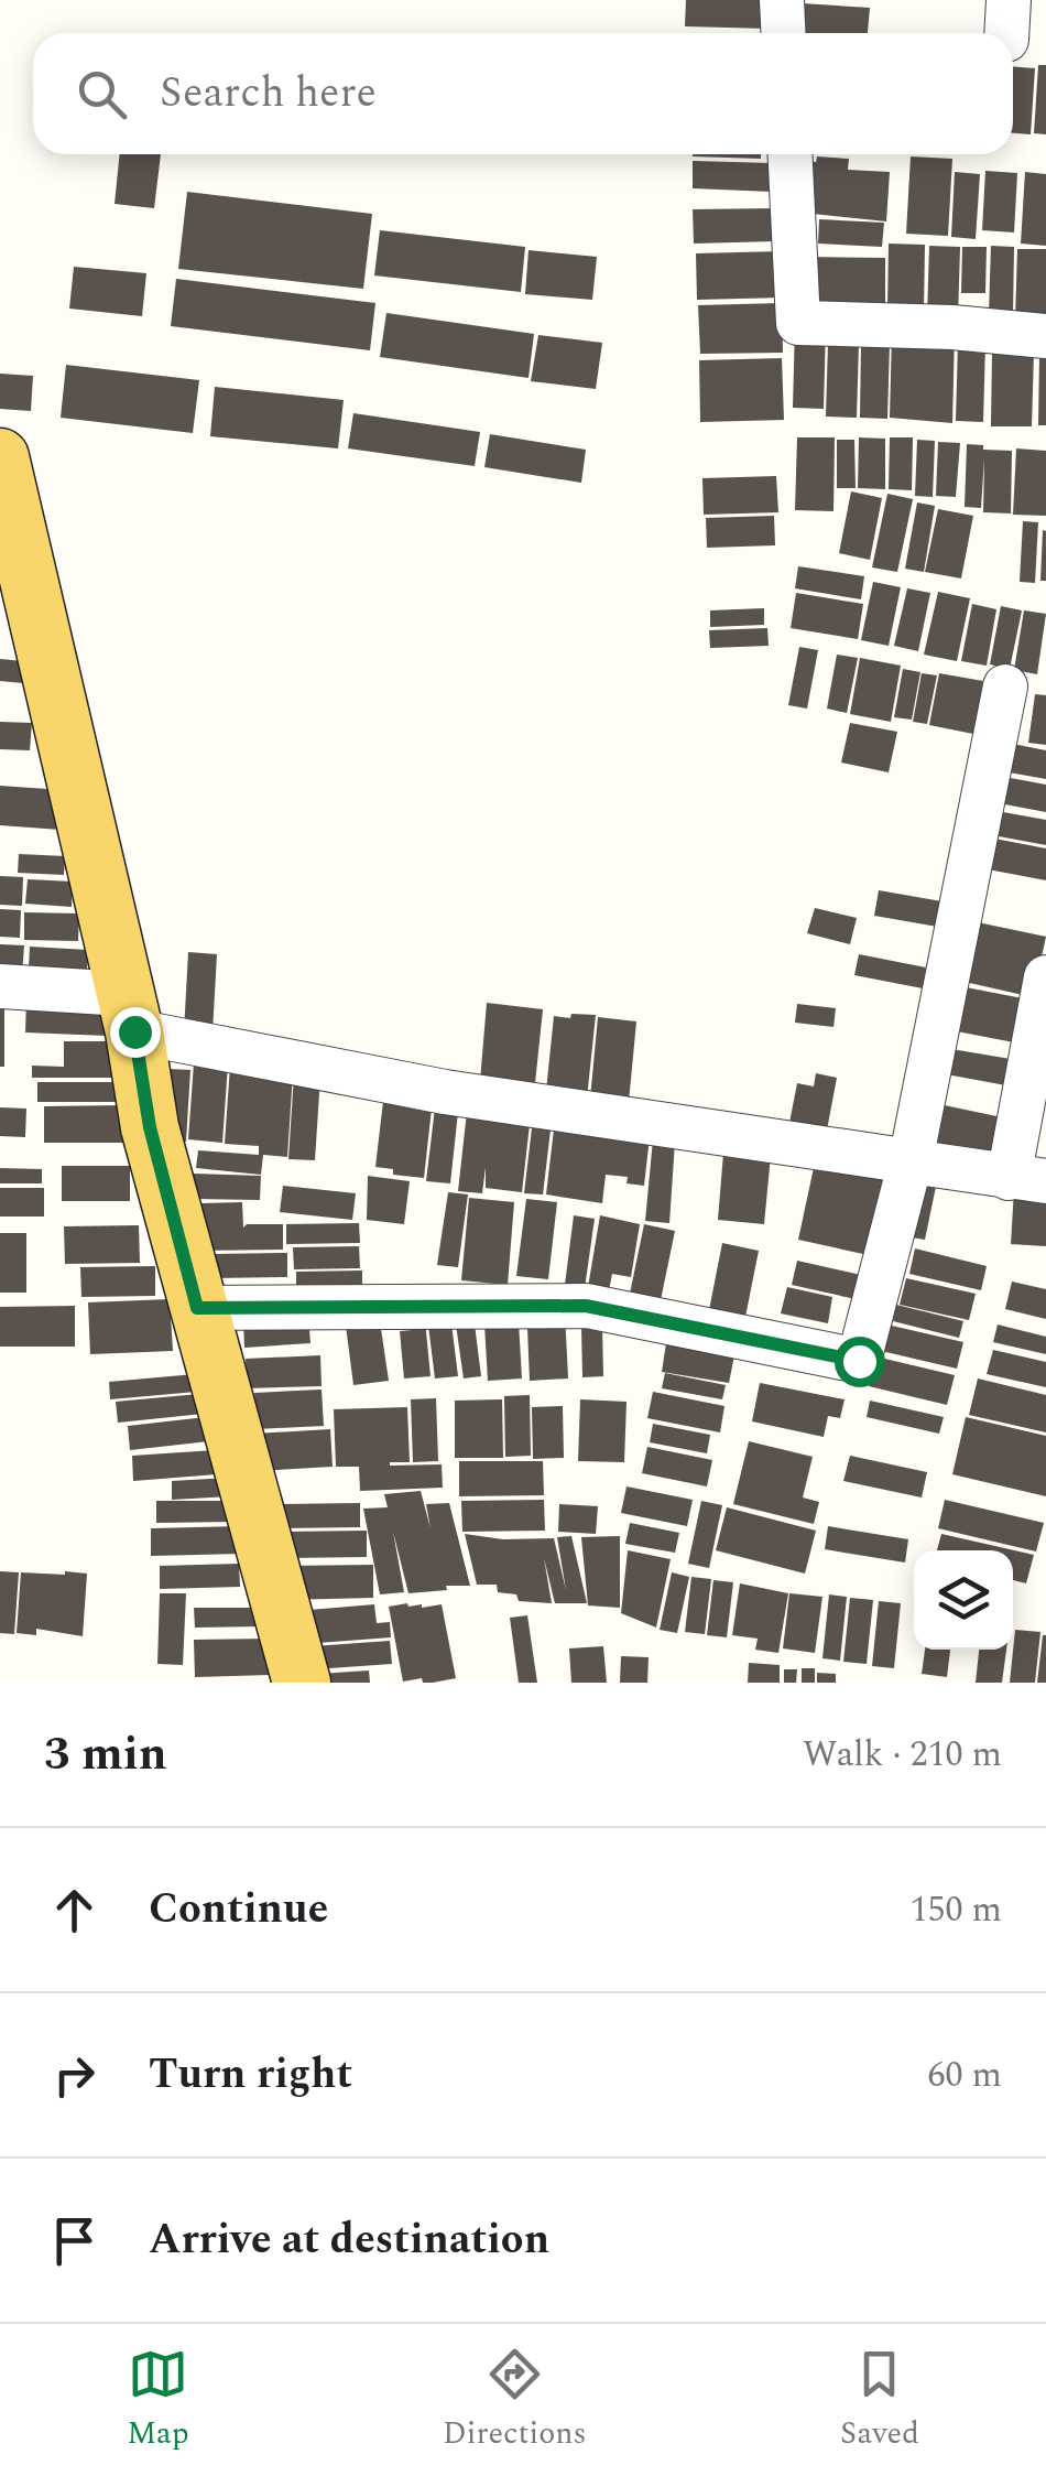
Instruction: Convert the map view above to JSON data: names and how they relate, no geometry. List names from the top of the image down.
{
  "page": {
    "search": "Search here",
    "heading": ["3 min", "Walk · 210 m"],
    "list": [
      ["Continue", "150 m"],
      ["Turn right", "60 m"],
      "Arrive at destination"
    ],
    "nav": ["Map", "Directions", "Saved"]
  }
}
